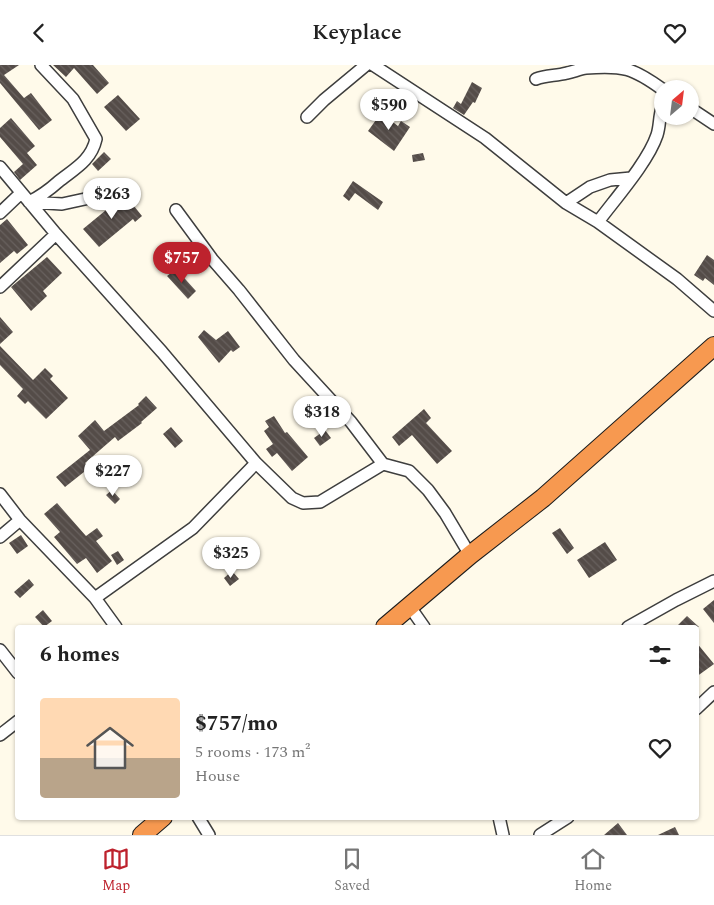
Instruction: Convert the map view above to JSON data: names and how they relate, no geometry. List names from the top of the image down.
{
  "north": "top right",
  "page": {
    "header": "Keyplace",
    "price": [
      "$590",
      "$263",
      "$757",
      "$318",
      "$227",
      "$325"
    ],
    "heading": "6 homes",
    "list": [
      {
        "name": "$757/mo",
        "note": "5 rooms · 173 m² · House"
      }
    ],
    "tabs": ["Map", "Saved", "Home"]
  }
}
